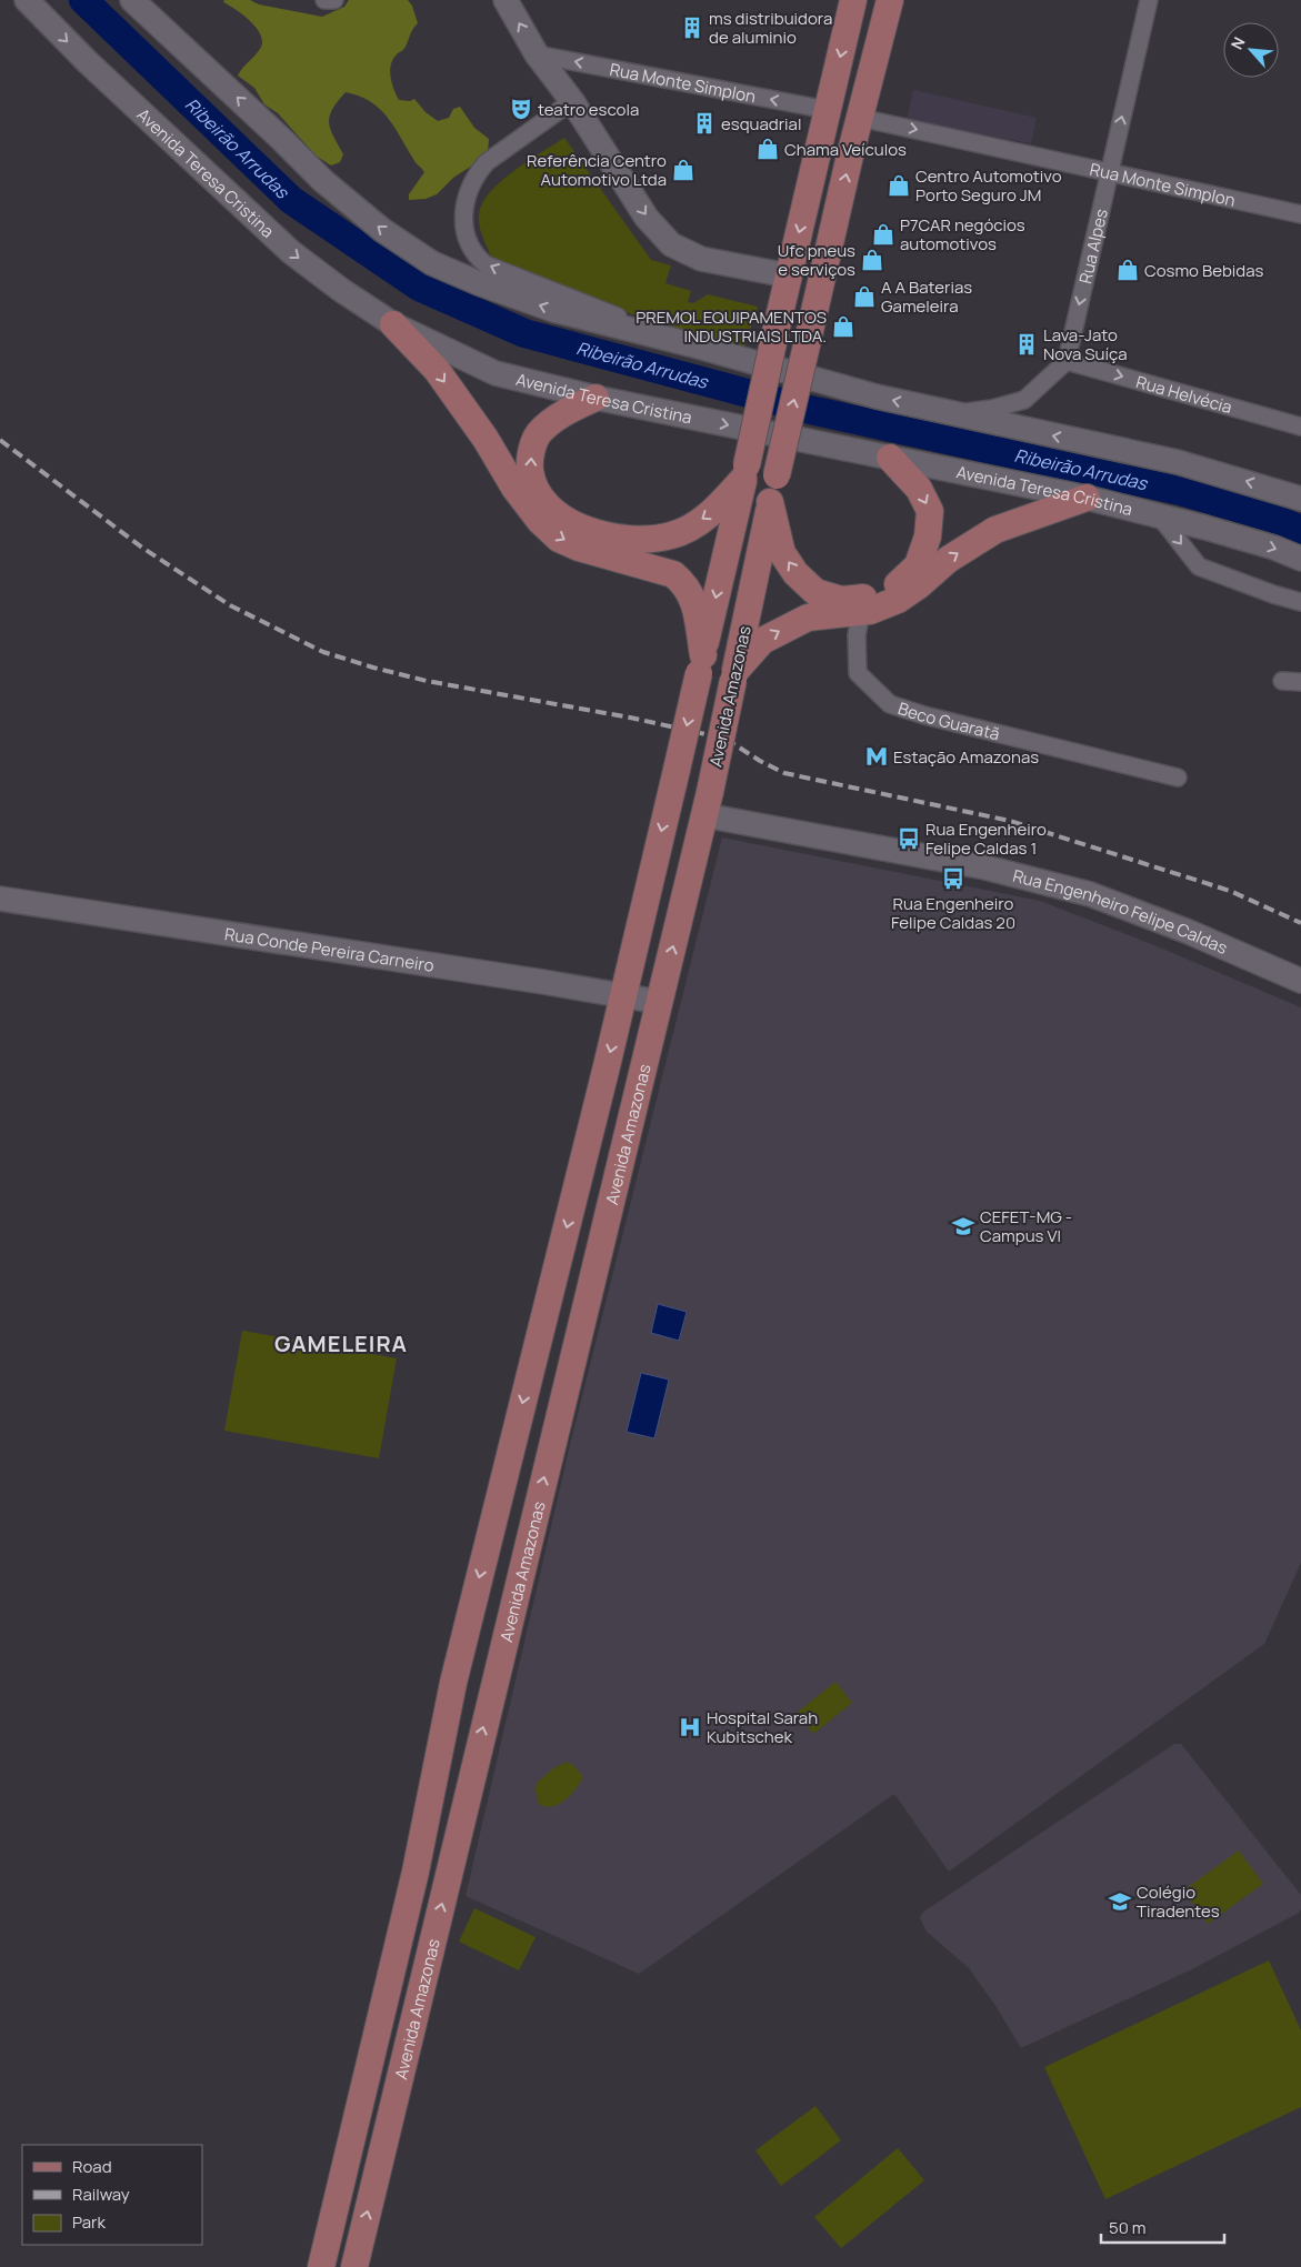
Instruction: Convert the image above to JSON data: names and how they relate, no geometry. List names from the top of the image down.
{
  "streets": {
    "main road": [
      "Avenida Teresa Cristina",
      "Avenida Amazonas",
      "Rua Engenheiro Felipe Caldas",
      "Rua Conde Pereira Carneiro"
    ],
    "street": [
      "Rua Monte Simplon",
      "Rua Alpes",
      "Rua Helvécia",
      "Beco Guaratã"
    ]
  },
  "crossings": [
    ["Rua Monte Simplon", "Rua Alpes"],
    ["Rua Monte Simplon", "Avenida Amazonas"],
    ["Rua Alpes", "Rua Helvécia"],
    ["Avenida Amazonas", "Rua Engenheiro Felipe Caldas"],
    ["Avenida Amazonas", "Rua Conde Pereira Carneiro"]
  ],
  "one_way": ["Rua Helvécia"],
  "districts": ["GAMELEIRA"],
  "water": ["Ribeirão Arrudas"],
  "places": {
    "building": ["ms distribuidora de aluminio", "esquadrial", "Lava-Jato Nova Suíça"],
    "theatre": ["teatro escola"],
    "shop": [
      "Chama Veículos",
      "Referência Centro Automotivo Ltda",
      "Centro Automotivo Porto Seguro JM",
      "P7CAR negócios automotivos",
      "Ufc pneus e serviços",
      "Cosmo Bebidas",
      "A A Baterias Gameleira",
      "PREMOL EQUIPAMENTOS INDUSTRIAIS LTDA."
    ],
    "metro station": ["Estação Amazonas"],
    "bus stop": ["Rua Engenheiro Felipe Caldas 1", "Rua Engenheiro Felipe Caldas 20"],
    "school or university": ["CEFET-MG - Campus VI", "Colégio Tiradentes"],
    "hospital": ["Hospital Sarah Kubitschek"]
  },
  "legend": ["Road", "Railway", "Park"],
  "scale_bar": "50 m",
  "north": "top left"
}
